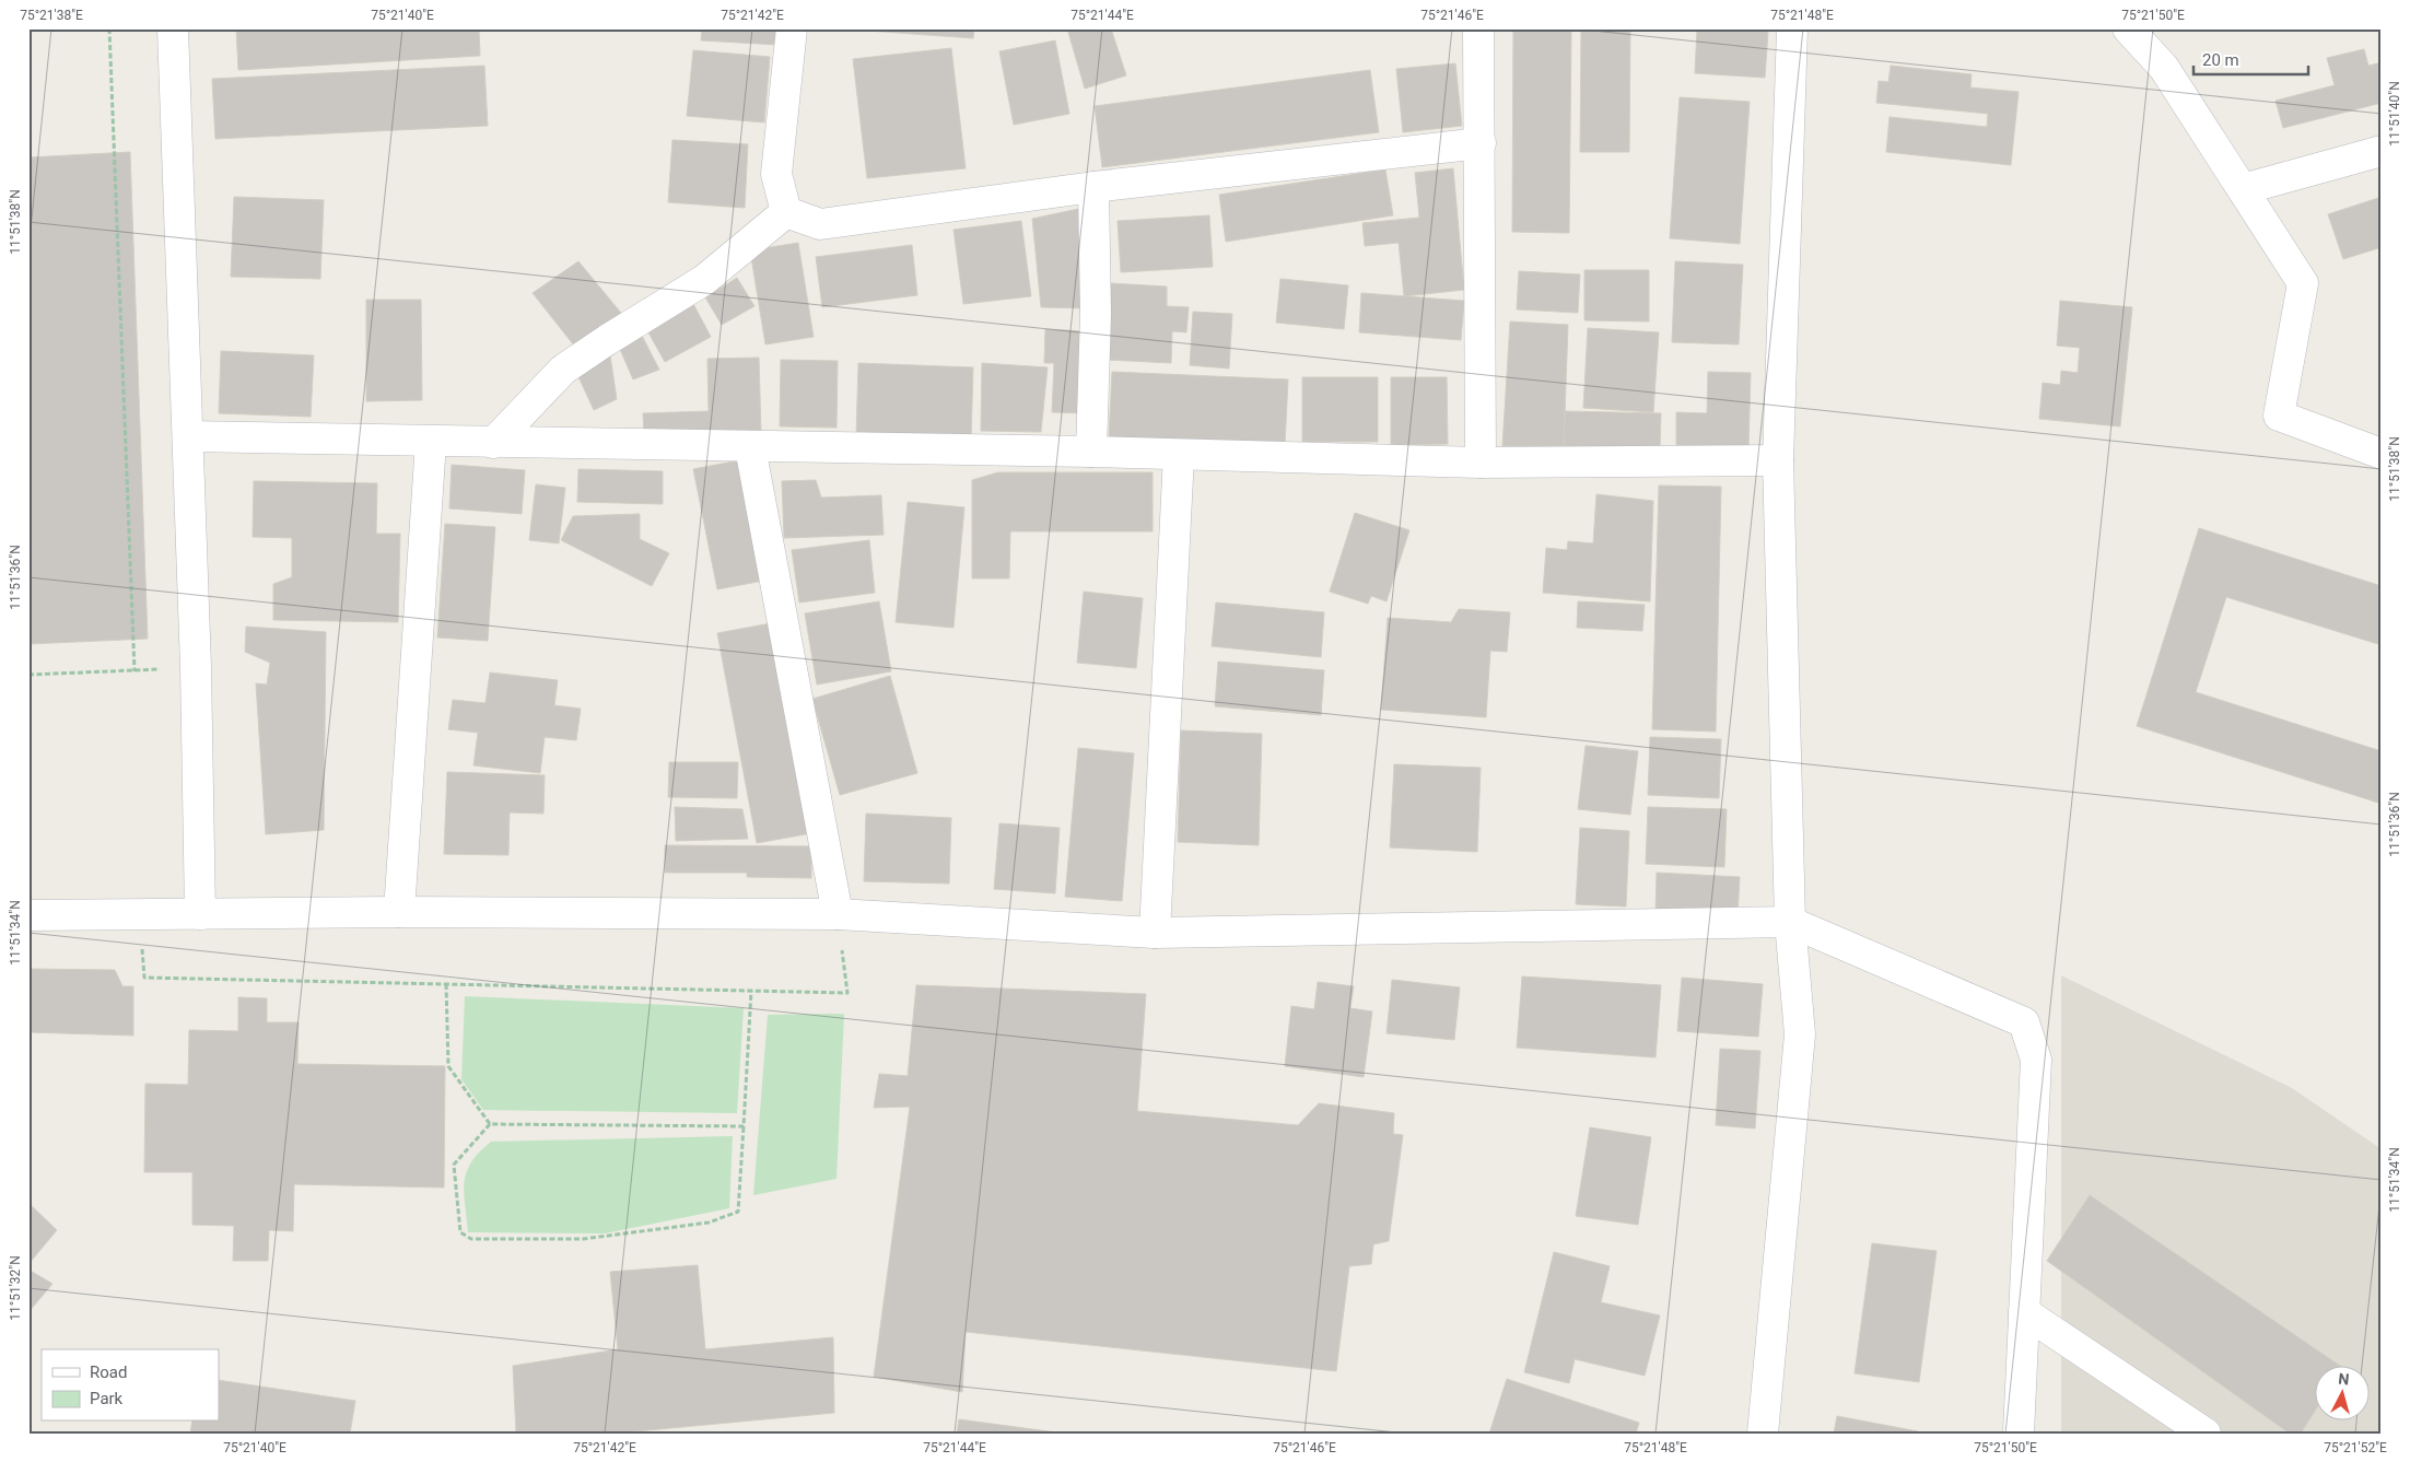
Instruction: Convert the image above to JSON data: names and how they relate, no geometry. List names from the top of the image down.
{
  "legend": ["Road", "Park"],
  "scale_bar": "20 m",
  "north": "top",
  "coordinates": [
    "75°21'38\"E",
    "75°21'40\"E",
    "75°21'42\"E",
    "75°21'44\"E",
    "75°21'46\"E",
    "75°21'48\"E",
    "75°21'50\"E",
    "11°51'40\"N",
    "11°51'38\"N",
    "11°51'36\"N",
    "11°51'34\"N",
    "11°51'32\"N",
    "75°21'52\"E"
  ]
}
